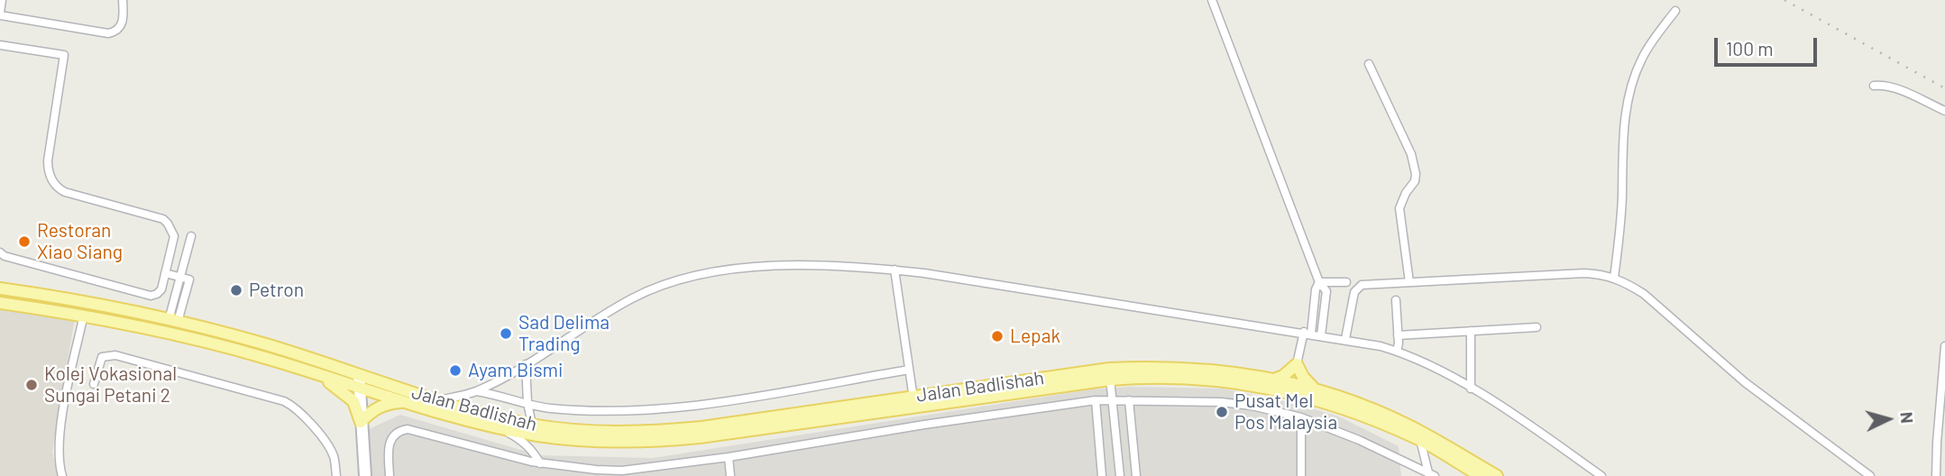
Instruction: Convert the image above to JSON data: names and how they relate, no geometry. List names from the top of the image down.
{
  "streets": {
    "main road": ["Jalan Badlishah"]
  },
  "places": [
    "Restoran Xiao Siang",
    "Petron",
    "Sad Delima Trading",
    "Lepak",
    "Ayam Bismi",
    "Kolej Vokasional Sungai Petani 2",
    "Pusat Mel Pos Malaysia"
  ],
  "scale_bar": "100 m",
  "north": "right"
}
